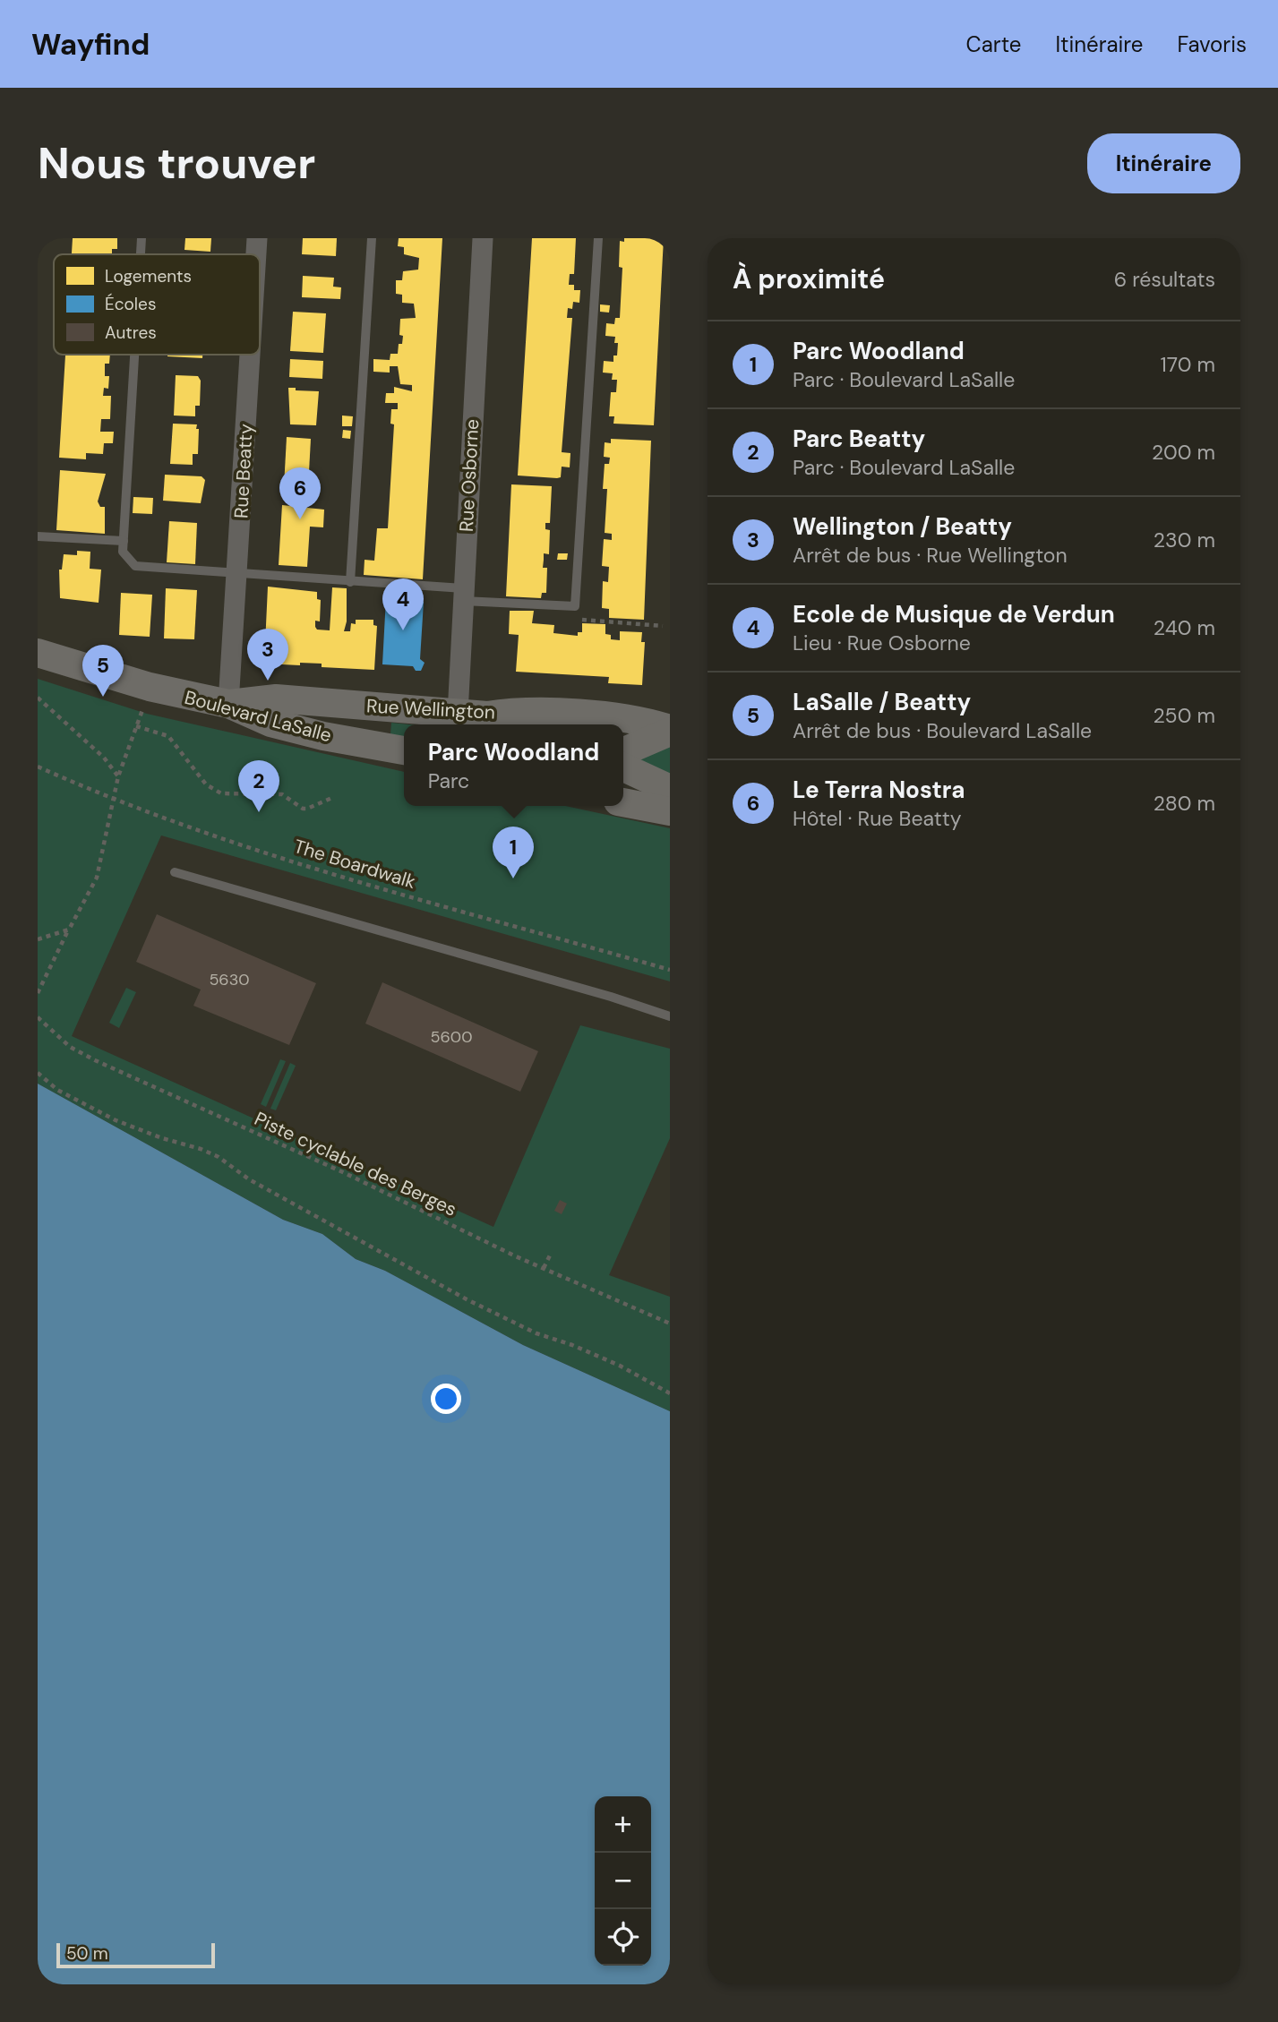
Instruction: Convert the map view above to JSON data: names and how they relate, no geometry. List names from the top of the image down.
{
  "streets": {
    "main road": ["Rue Wellington", "Boulevard LaSalle"],
    "street": ["Rue Beatty", "Rue Osborne"],
    "path": ["The Boardwalk", "Piste cyclable des Berges"]
  },
  "crossings": [
    ["Rue Beatty", "Rue Wellington"],
    ["Rue Beatty", "Boulevard LaSalle"],
    ["Rue Osborne", "Rue Wellington"],
    ["Rue Wellington", "Boulevard LaSalle"]
  ],
  "house_numbers": ["5630", "5600"],
  "legend": ["Logements", "Écoles", "Autres"],
  "scale_bar": "50 m",
  "page": {
    "header": "Wayfind",
    "nav": ["Carte", "Itinéraire", "Favoris"],
    "buttons": "Itinéraire",
    "title": "Nous trouver",
    "heading": ["À proximité", "6 résultats"],
    "list": [
      {
        "mark": "1",
        "name": "Parc Woodland",
        "note": "Parc · Boulevard LaSalle",
        "value": "170 m"
      },
      {
        "mark": "2",
        "name": "Parc Beatty",
        "note": "Parc · Boulevard LaSalle",
        "value": "200 m"
      },
      {
        "mark": "3",
        "name": "Wellington / Beatty",
        "note": "Arrêt de bus · Rue Wellington",
        "value": "230 m"
      },
      {
        "mark": "4",
        "name": "Ecole de Musique de Verdun",
        "note": "Lieu · Rue Osborne",
        "value": "240 m"
      },
      {
        "mark": "5",
        "name": "LaSalle / Beatty",
        "note": "Arrêt de bus · Boulevard LaSalle",
        "value": "250 m"
      },
      {
        "mark": "6",
        "name": "Le Terra Nostra",
        "note": "Hôtel · Rue Beatty",
        "value": "280 m"
      }
    ],
    "pins": [
      "6",
      "4",
      "3",
      "5",
      "2",
      "1"
    ],
    "popup": ["Parc Woodland", "Parc"],
    "map_buttons": ["+", "−"],
    "scale": "50 m"
  }
}
